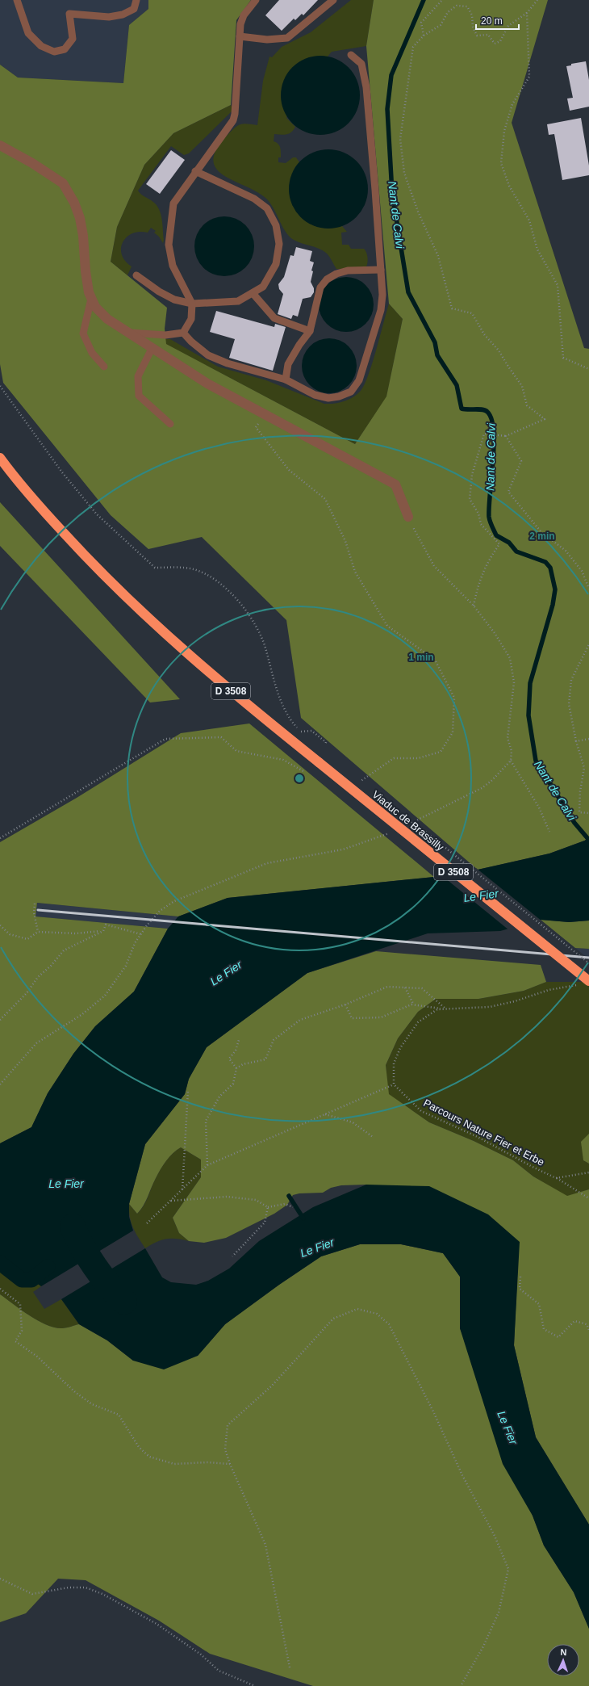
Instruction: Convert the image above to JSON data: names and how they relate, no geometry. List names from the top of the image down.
{
  "streets": {
    "highway": ["D 3508", "Viaduc de Brassilly"],
    "path": ["Parcours Nature Fier et Erbe"]
  },
  "water": ["Nant de Calvi", "Le Fier"],
  "scale_bar": "20 m",
  "north": "top",
  "rings": ["2 min", "1 min"]
}
